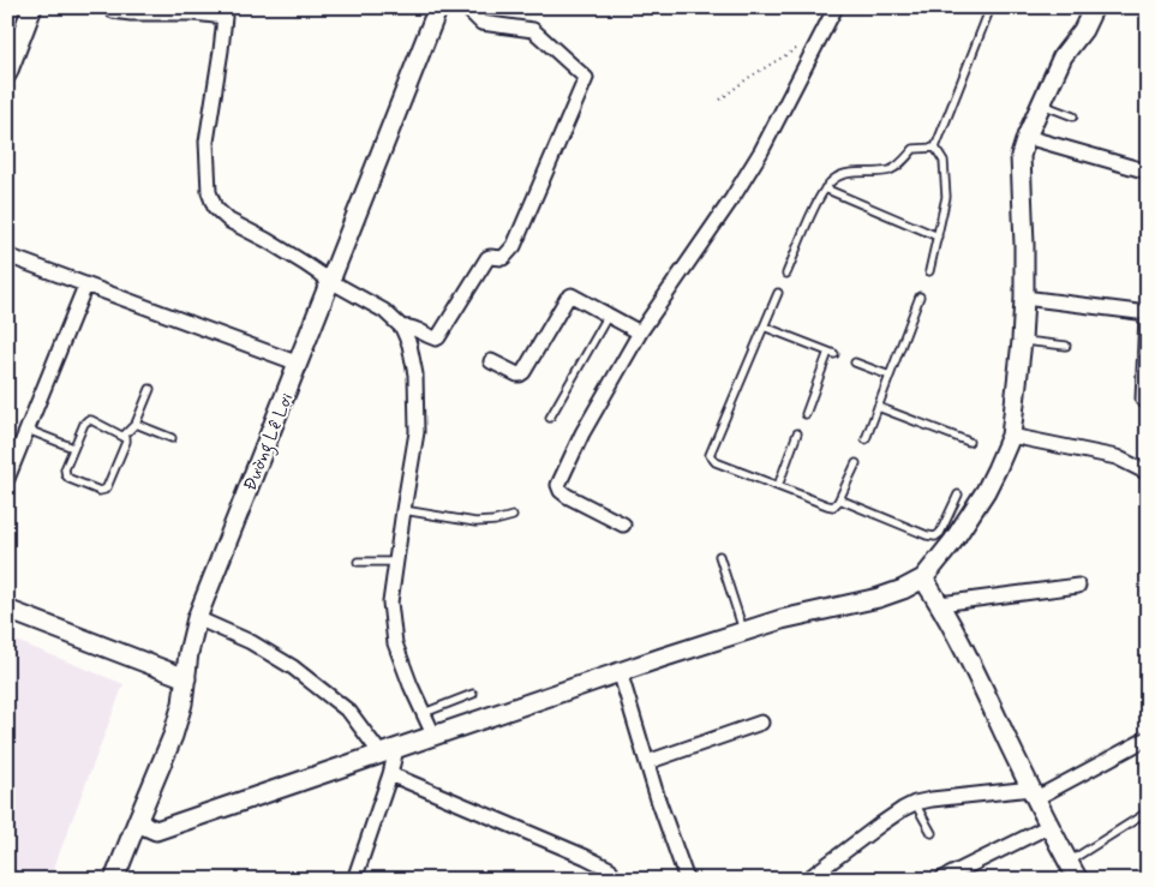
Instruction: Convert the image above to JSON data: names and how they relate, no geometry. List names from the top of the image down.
{
  "streets": {
    "street": ["Đường Lê Lợi"]
  }
}
